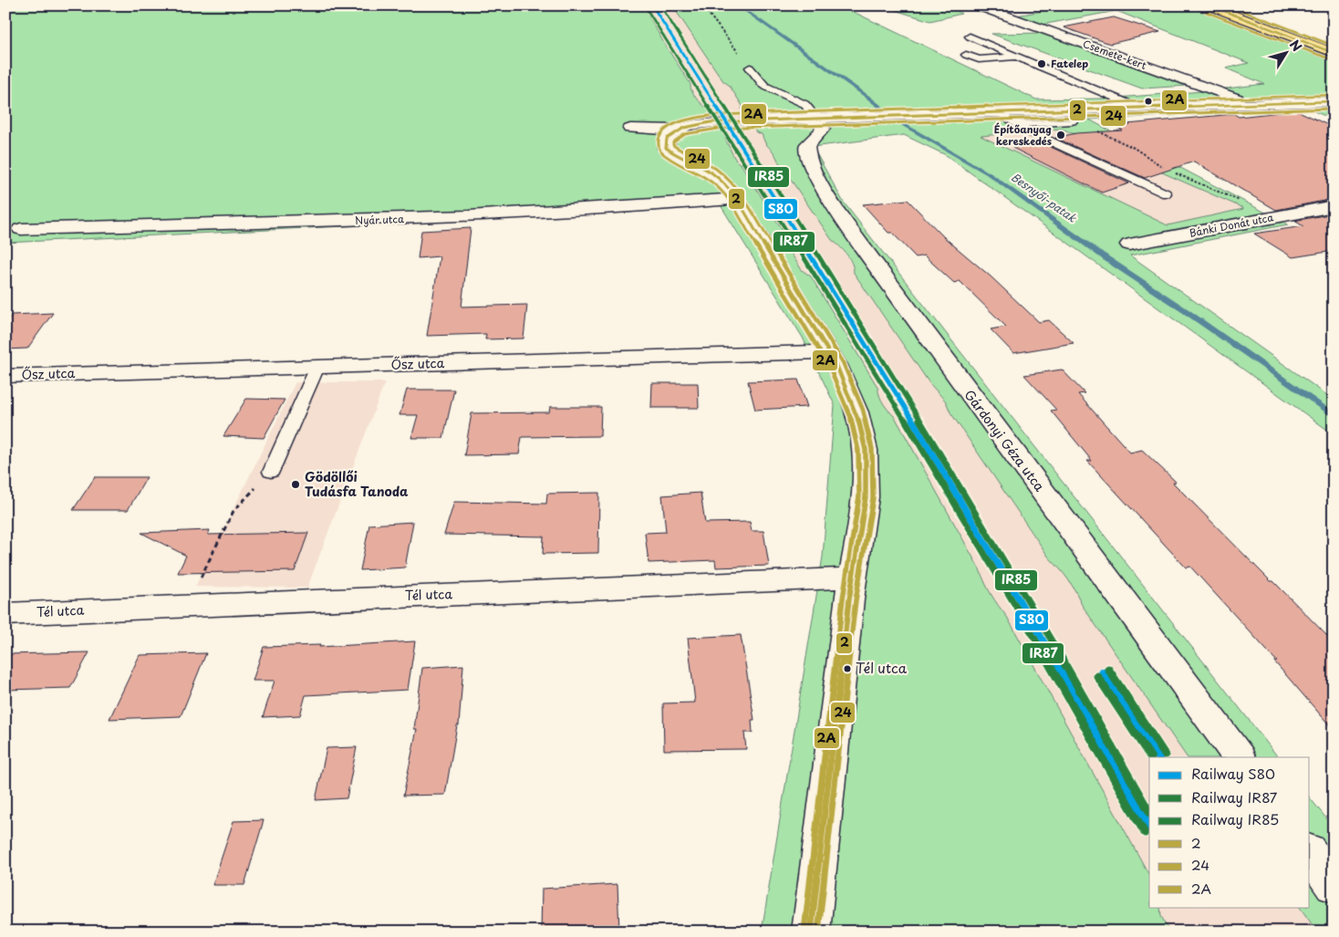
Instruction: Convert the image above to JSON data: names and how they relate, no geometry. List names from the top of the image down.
{
  "streets": {
    "street": [
      "Csemete-kert",
      "Nyár utca",
      "Bánki Donát utca",
      "Ősz utca",
      "Gárdonyi Géza utca",
      "Tél utca"
    ]
  },
  "water": ["Besnyői-patak"],
  "places": [
    "Fatelep",
    "Építőanyag kereskedés",
    "Gödöllői Tudásfa Tanoda",
    "Tél utca"
  ],
  "lines": [
    "rail line S80",
    "rail line IR85",
    "transit line 2",
    "transit line 2A",
    "rail line IR87",
    "transit line 24"
  ],
  "legend": [
    "Railway S80",
    "Railway IR87",
    "Railway IR85",
    "2",
    "24",
    "2A"
  ],
  "north": "top right"
}
